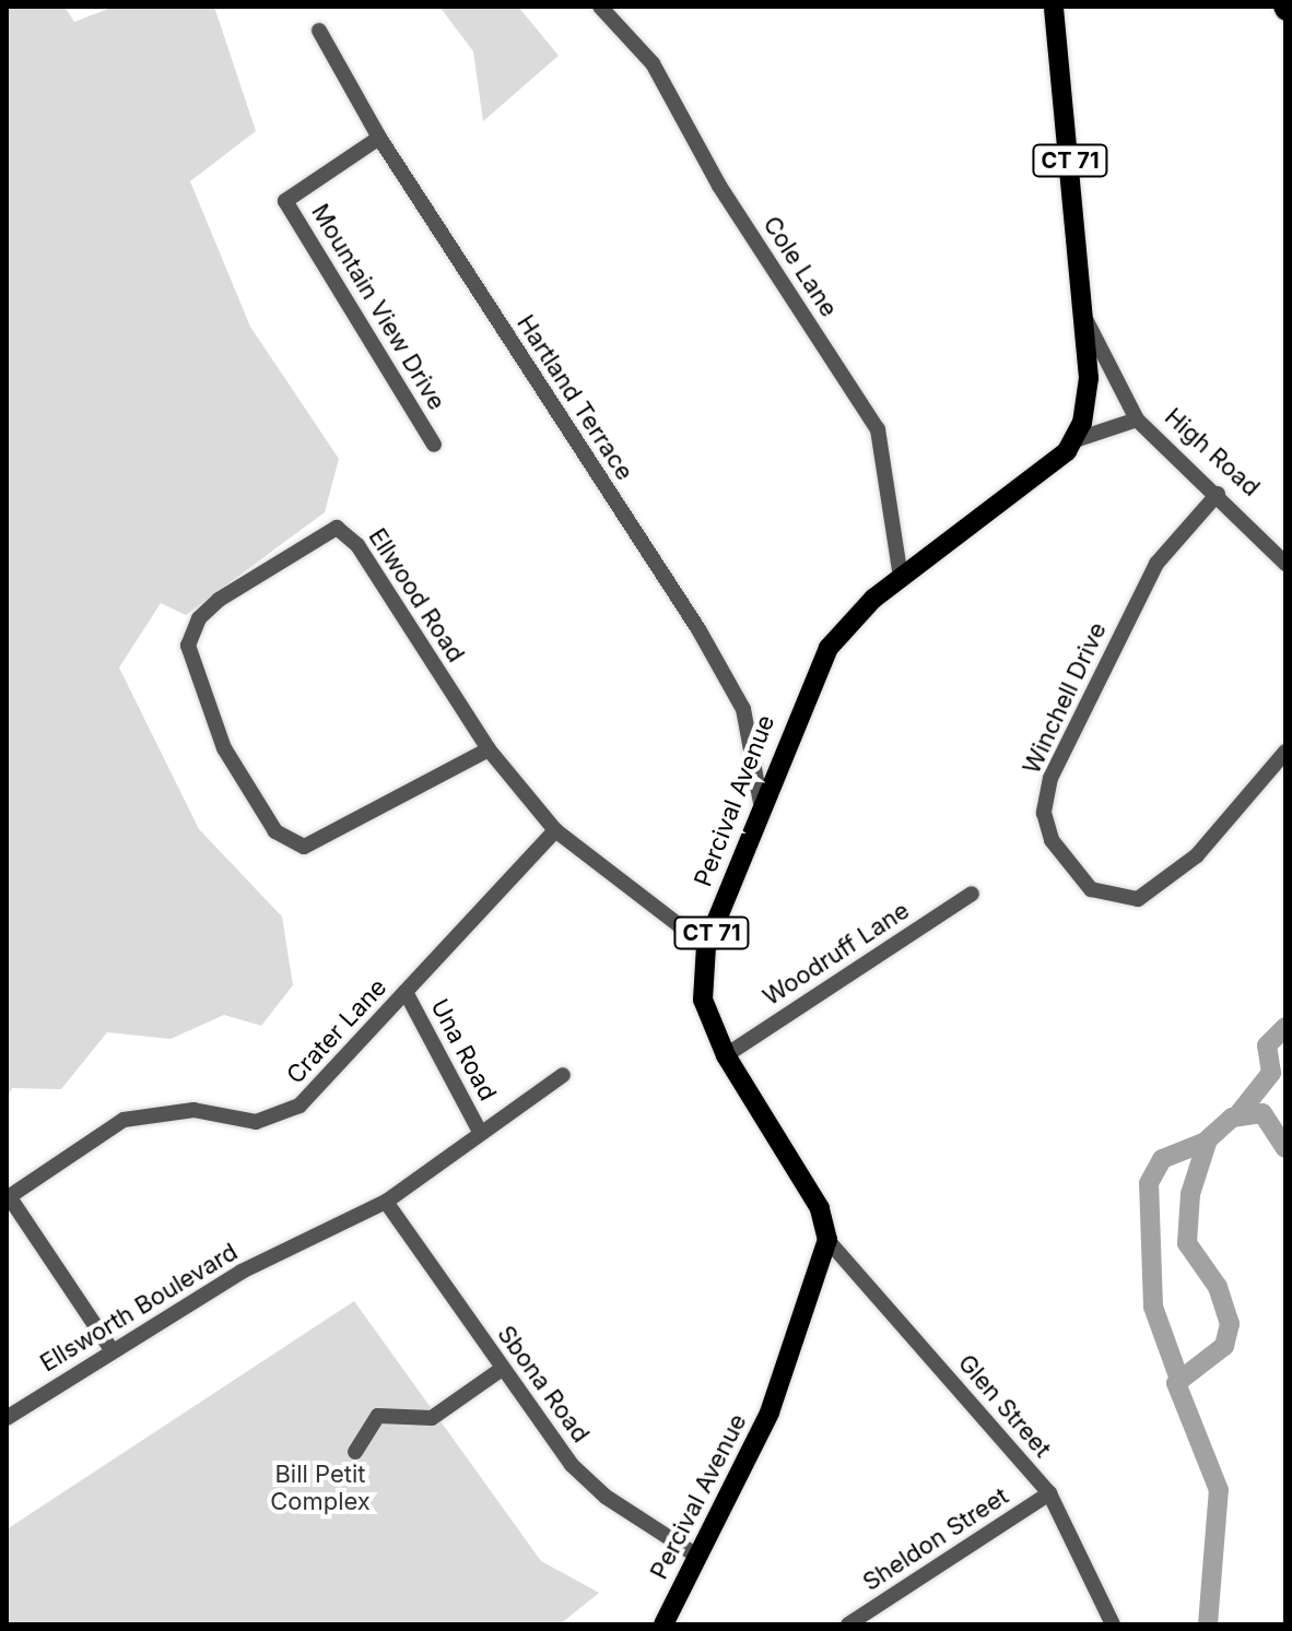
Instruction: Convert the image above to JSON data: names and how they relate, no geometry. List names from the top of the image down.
{
  "streets": {
    "main road": ["CT 71", "High Road", "Percival Avenue"],
    "street": [
      "Cole Lane",
      "Mountain View Drive",
      "Hartland Terrace",
      "Ellwood Road",
      "Winchell Drive",
      "Woodruff Lane",
      "Crater Lane",
      "Una Road",
      "Ellsworth Boulevard",
      "Sbona Road",
      "Glen Street",
      "Sheldon Street"
    ]
  },
  "crossings": [
    ["CT 71", "High Road"],
    ["CT 71", "Percival Avenue"],
    ["Cole Lane", "Percival Avenue"],
    ["Mountain View Drive", "Hartland Terrace"],
    ["Hartland Terrace", "Percival Avenue"],
    ["High Road", "Winchell Drive"],
    ["High Road", "Percival Avenue"],
    ["Ellwood Road", "Percival Avenue"],
    ["Ellwood Road", "Crater Lane"],
    ["Percival Avenue", "Woodruff Lane"],
    ["Percival Avenue", "Sbona Road"],
    ["Percival Avenue", "Glen Street"],
    ["Crater Lane", "Una Road"],
    ["Una Road", "Ellsworth Boulevard"],
    ["Ellsworth Boulevard", "Sbona Road"],
    ["Glen Street", "Sheldon Street"]
  ],
  "parks": ["Bill Petit Complex"]
}
